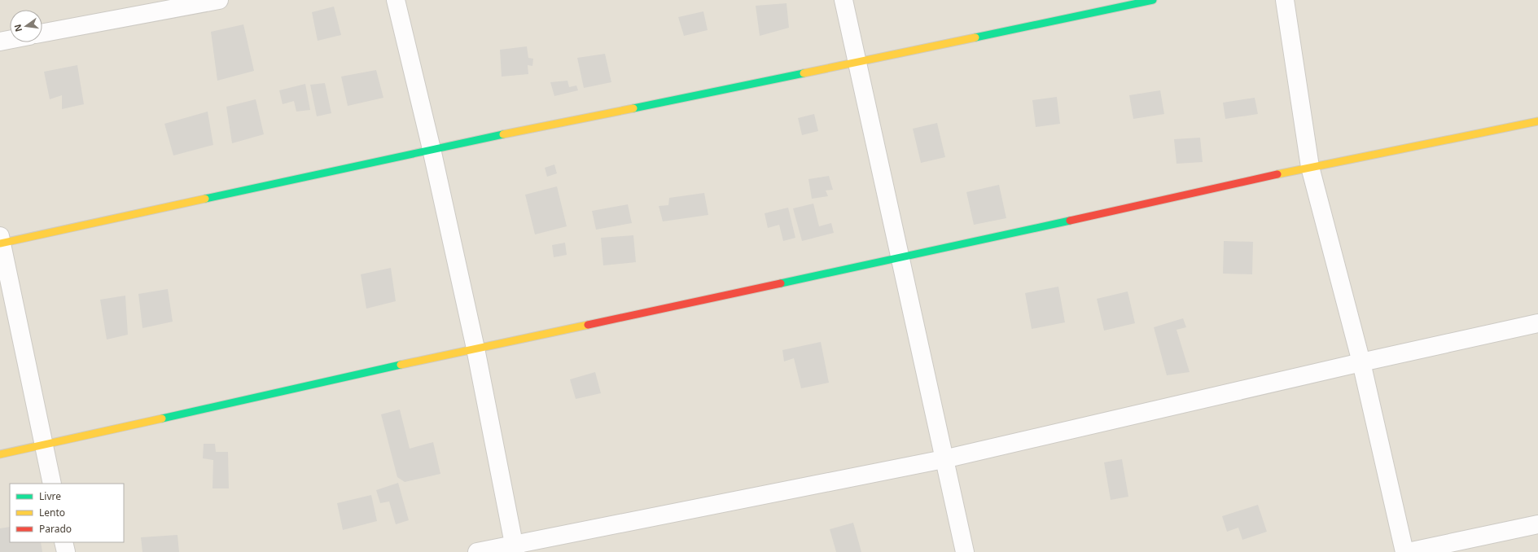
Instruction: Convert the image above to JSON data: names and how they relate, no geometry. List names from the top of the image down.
{
  "legend": ["Livre", "Lento", "Parado"],
  "north": "left"
}
